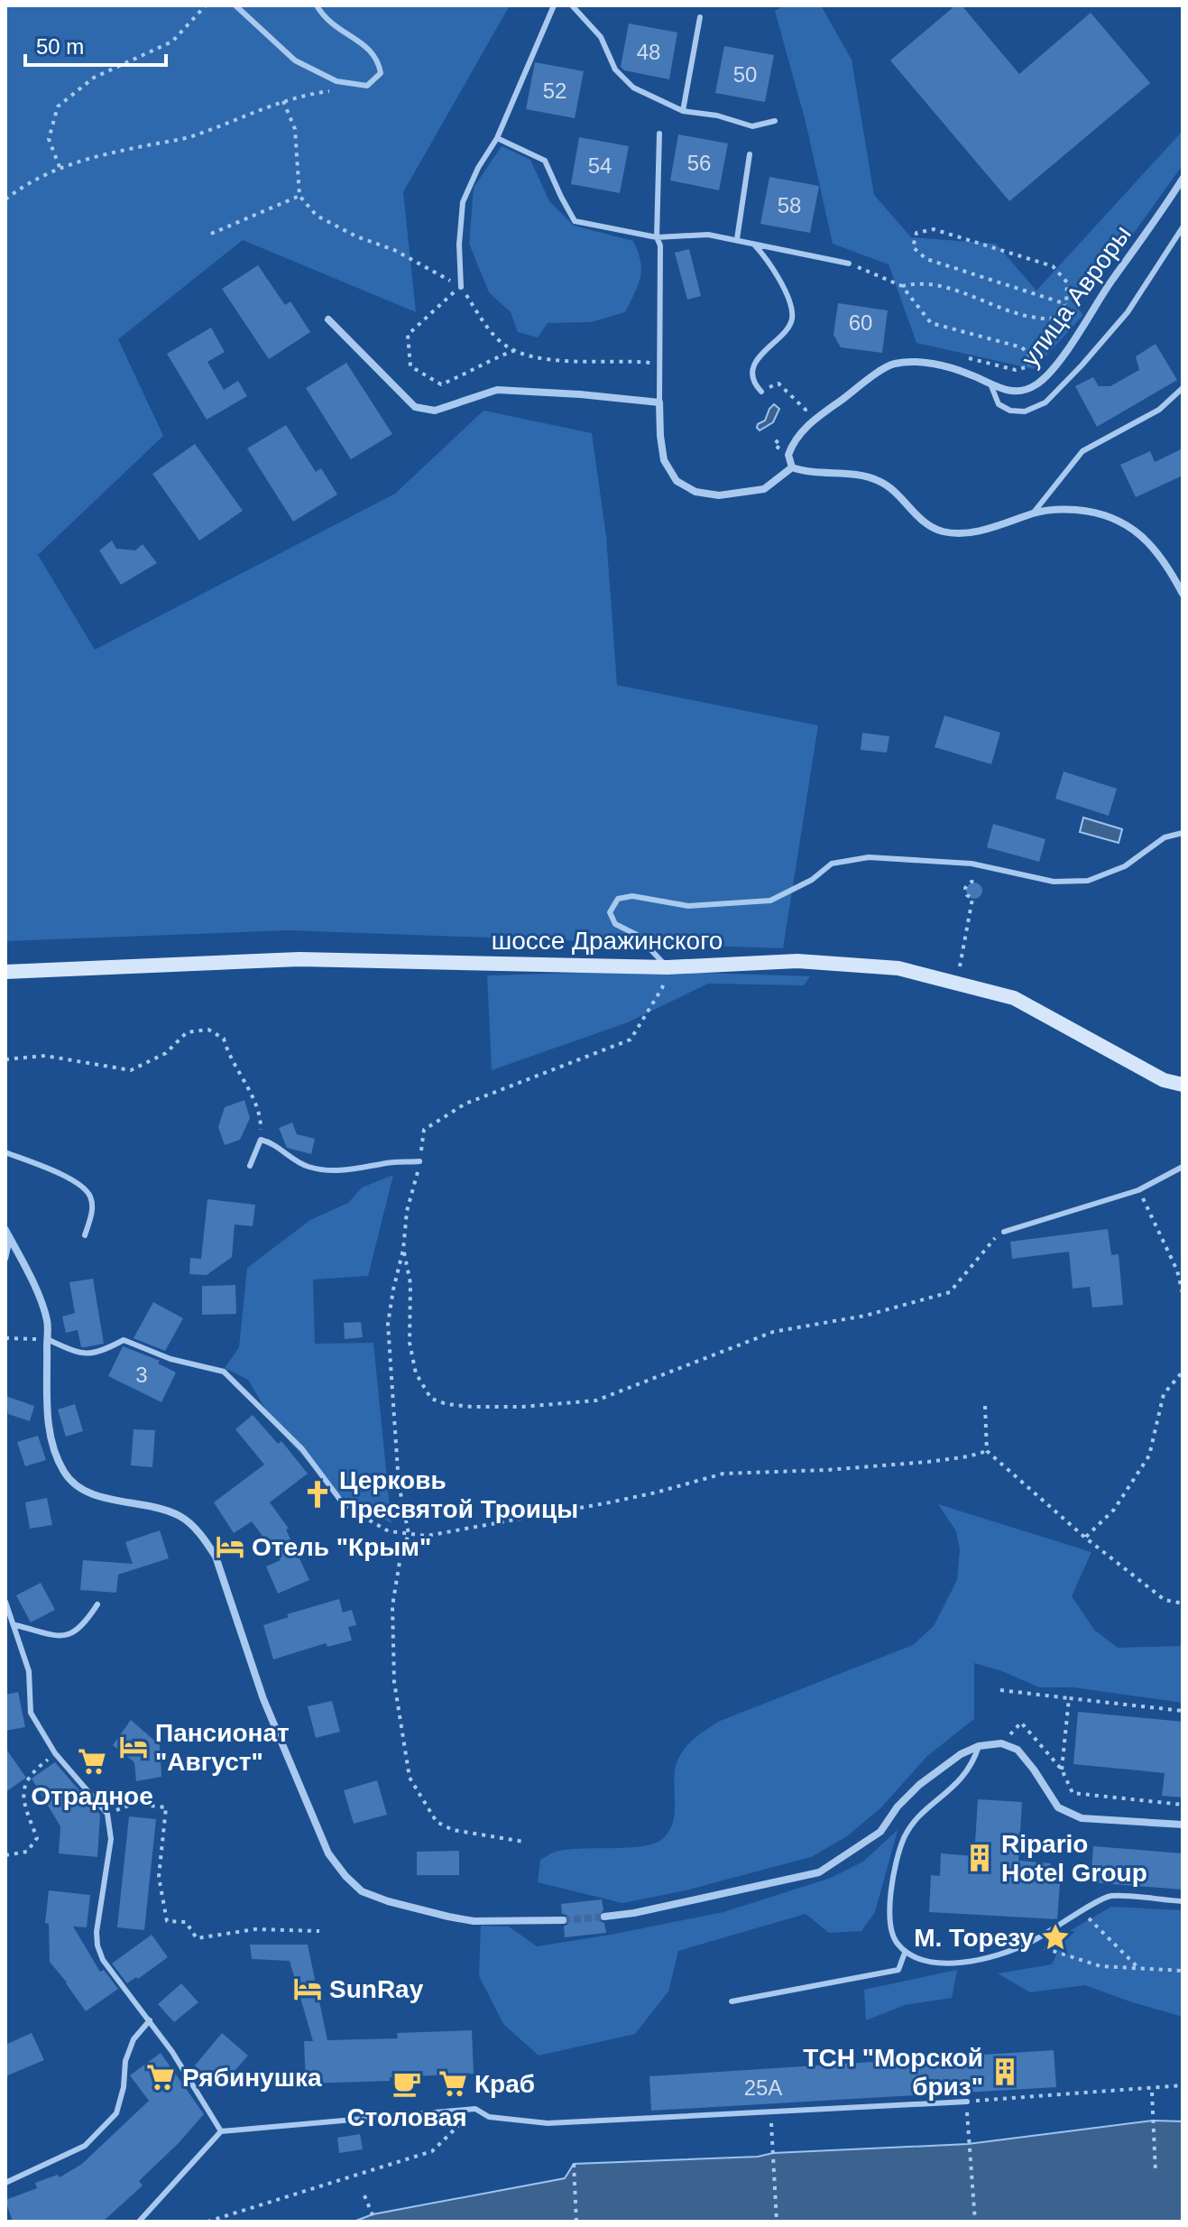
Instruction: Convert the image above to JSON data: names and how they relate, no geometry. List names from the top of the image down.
{
  "streets": {
    "main road": ["шоссе Дражинского"],
    "street": ["улица Авроры"]
  },
  "places": {
    "church": ["Церковь Пресвятой Троицы"],
    "hotel": ["Отель \"Крым\"", "Пансионат \"Август\"", "SunRay"],
    "supermarket": ["Отрадное", "Рябинушка", "Краб"],
    "building": ["Ripario Hotel Group", "ТСН \"Морской бриз\""],
    "place": ["М. Торезу"],
    "cafe": ["Столовая"]
  },
  "house_numbers": [
    "48",
    "50",
    "52",
    "56",
    "54",
    "58",
    "60",
    "3",
    "25А"
  ],
  "scale_bar": "50 m"
}
